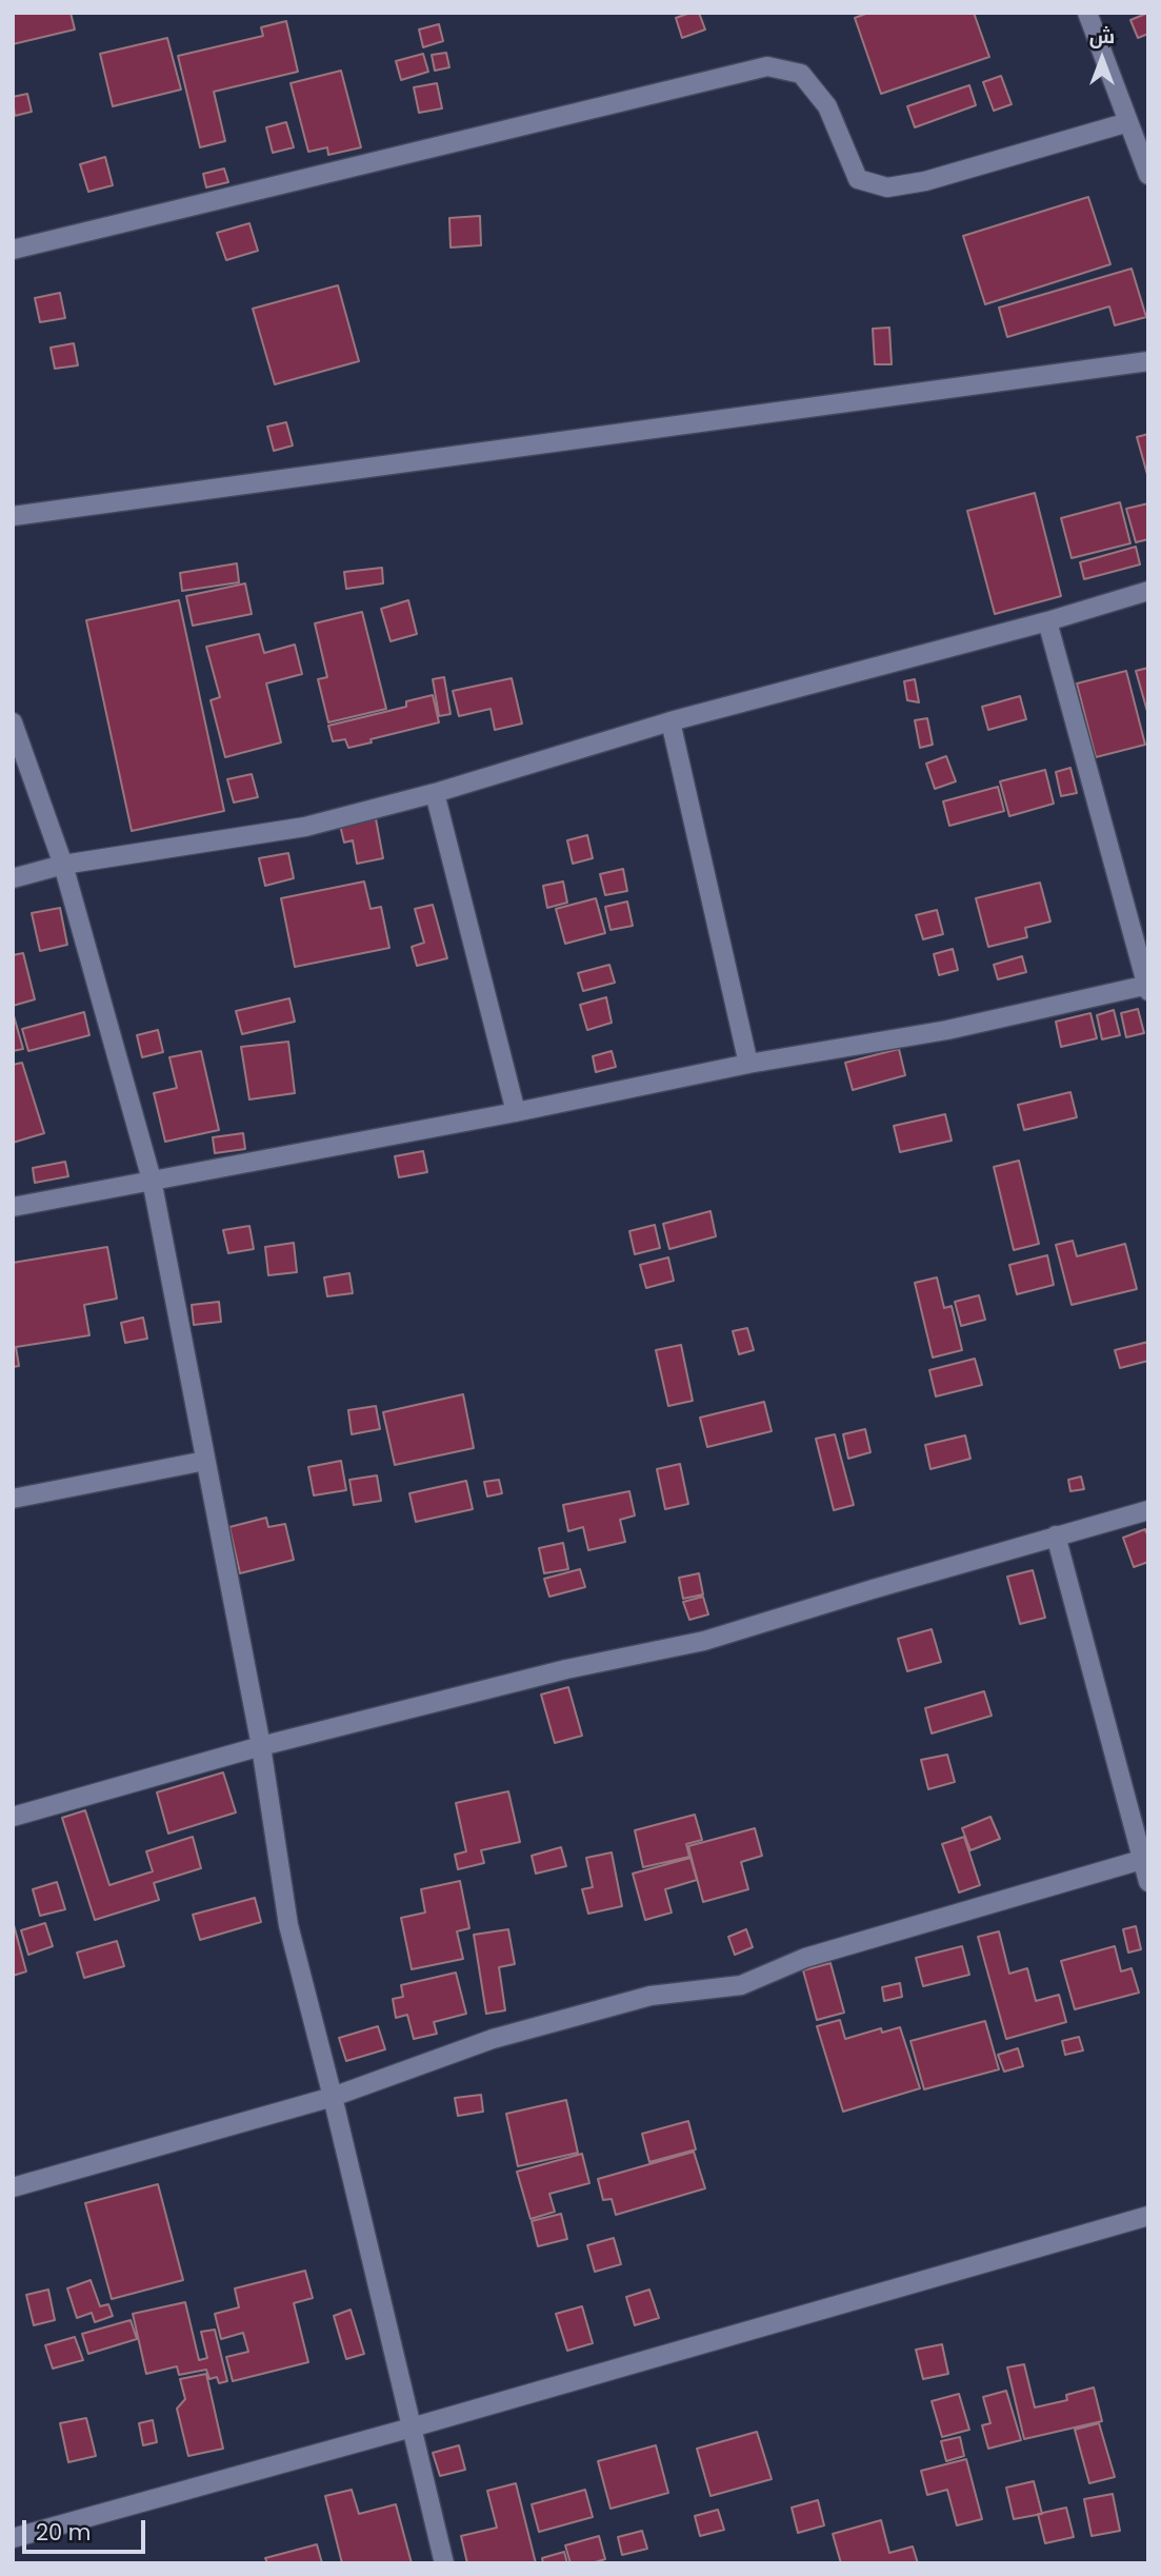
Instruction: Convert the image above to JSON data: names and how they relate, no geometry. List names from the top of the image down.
{
  "scale_bar": "20 m",
  "north": "top"
}
